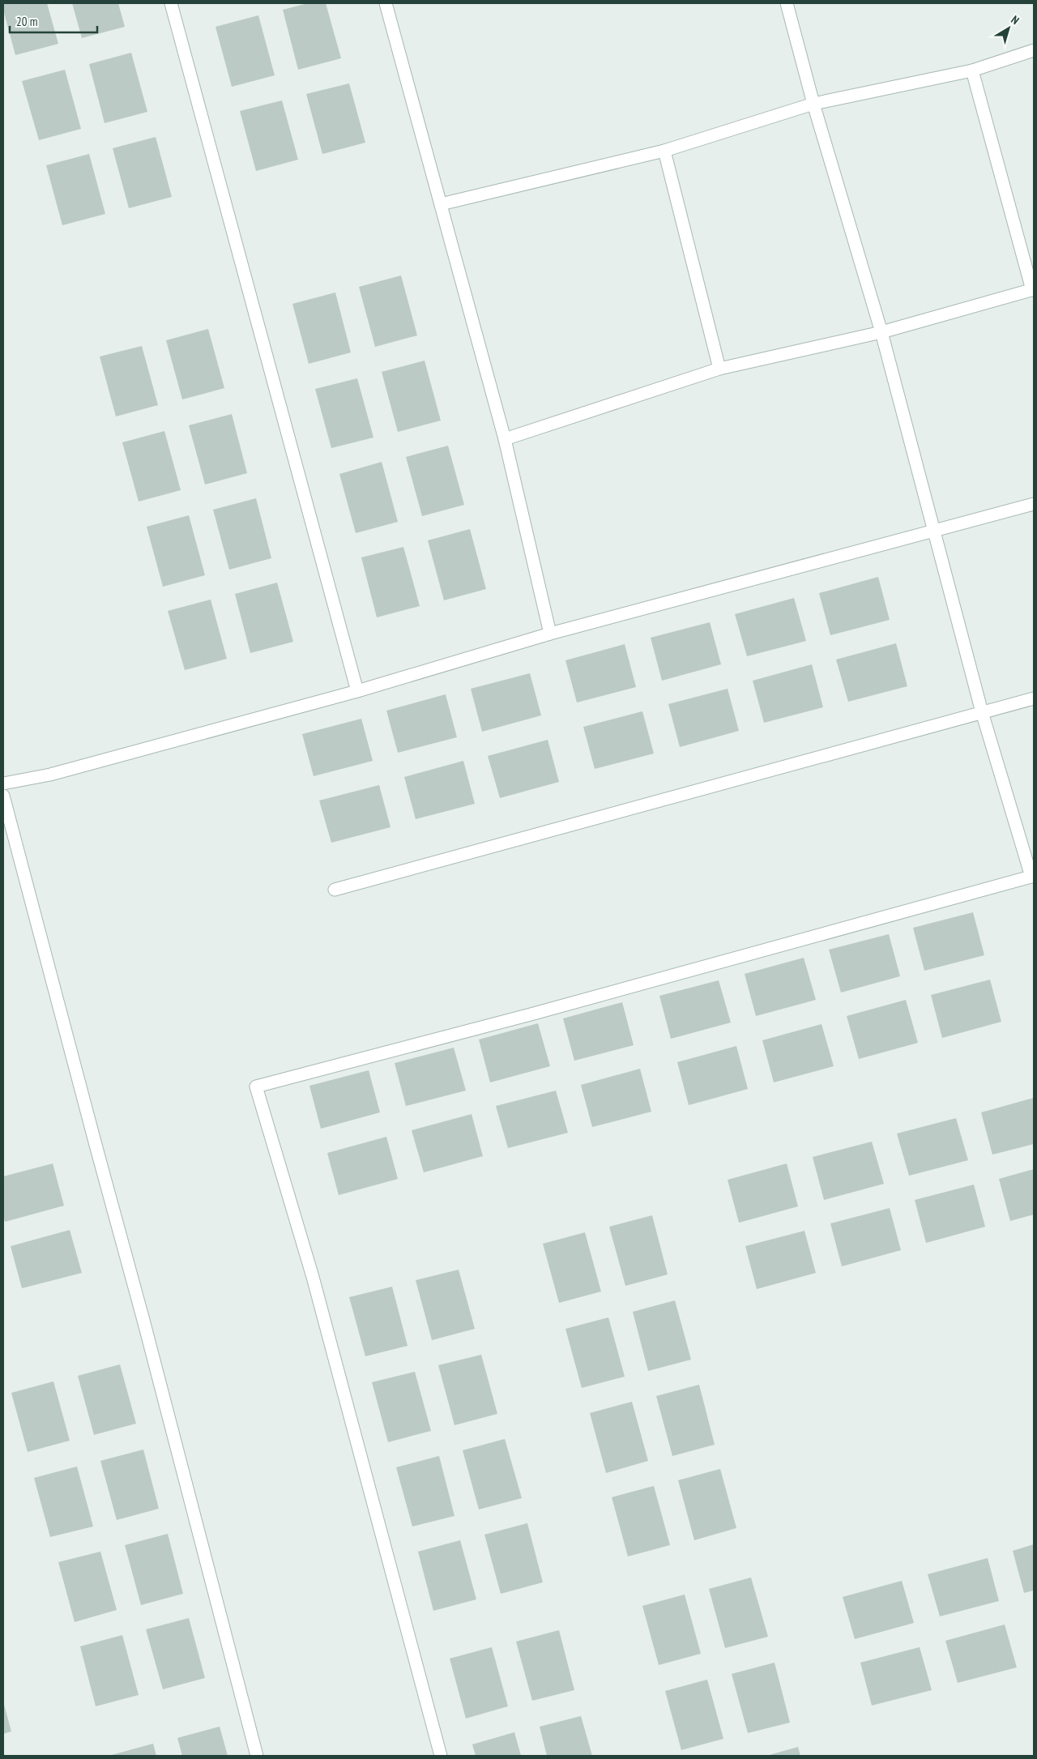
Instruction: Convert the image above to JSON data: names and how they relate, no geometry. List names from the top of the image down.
{
  "scale_bar": "20 m",
  "north": "top right"
}
